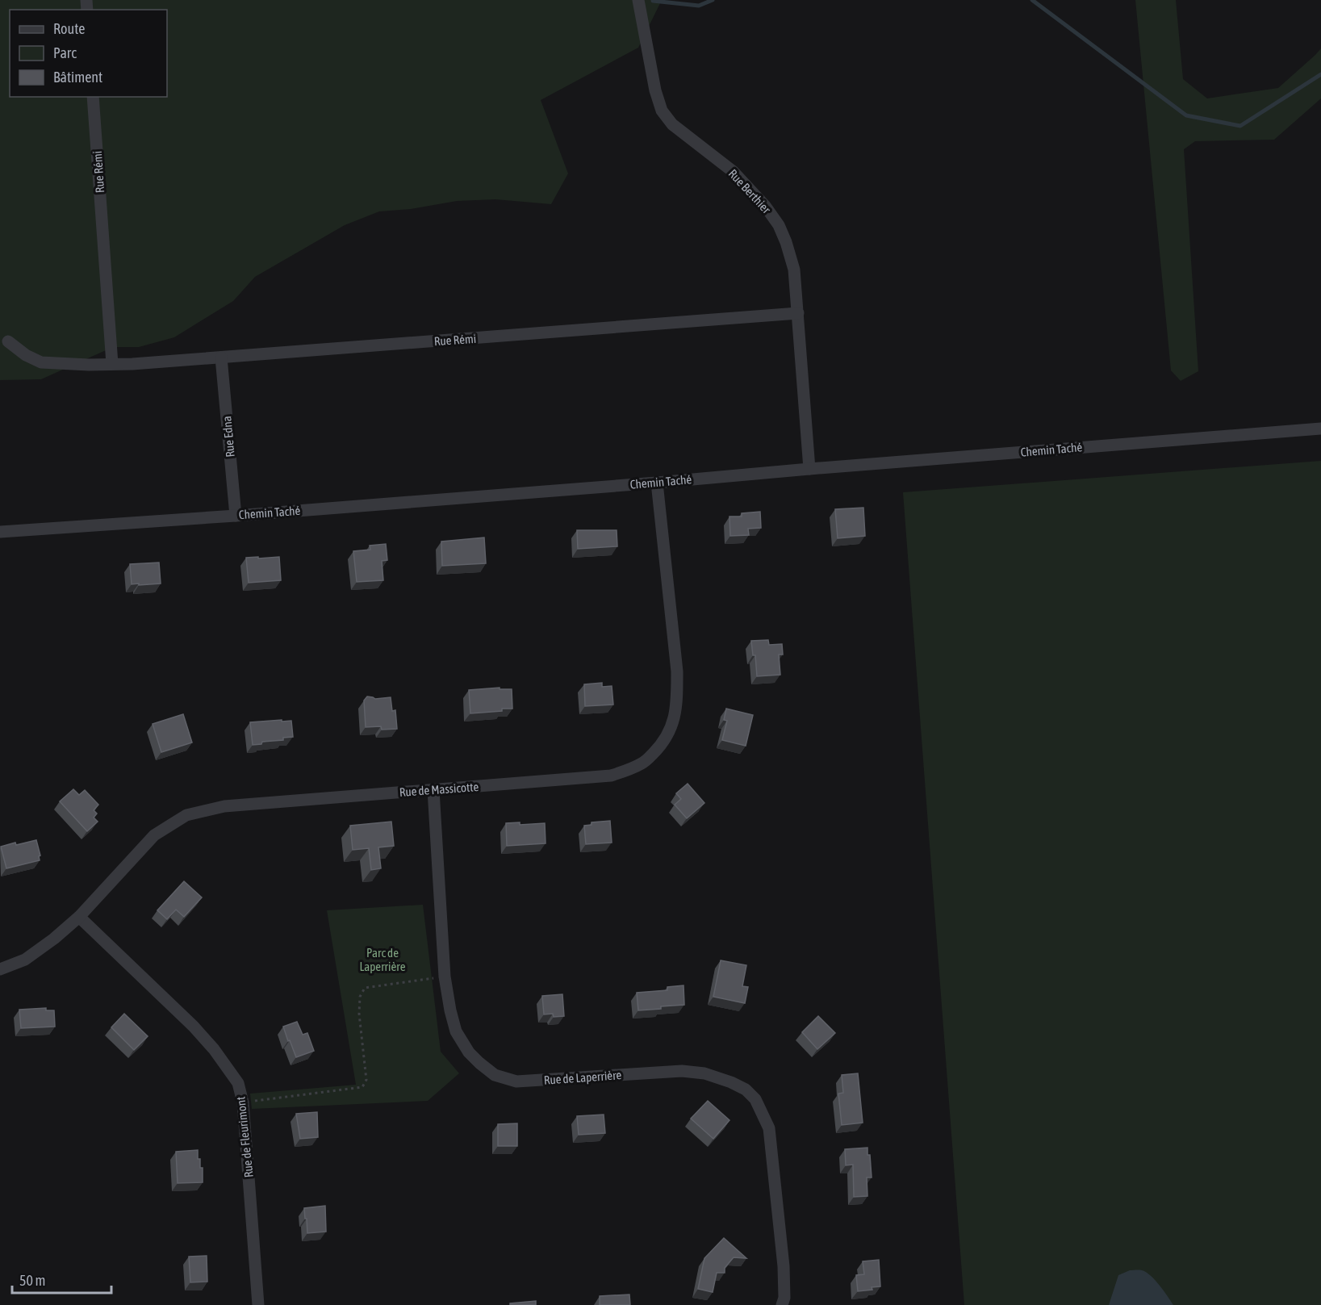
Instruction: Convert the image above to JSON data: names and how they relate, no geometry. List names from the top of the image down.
{
  "streets": {
    "street": [
      "Rue Rémi",
      "Rue Berthier",
      "Rue Edna",
      "Chemin Taché",
      "Rue de Massicotte",
      "Rue de Laperrière",
      "Rue de Fleurimont"
    ]
  },
  "crossings": [
    ["Rue Rémi", "Rue Berthier"],
    ["Rue Rémi", "Rue Edna"],
    ["Rue Berthier", "Chemin Taché"],
    ["Rue Edna", "Chemin Taché"],
    ["Chemin Taché", "Rue de Massicotte"],
    ["Rue de Massicotte", "Rue de Laperrière"],
    ["Rue de Massicotte", "Rue de Fleurimont"]
  ],
  "parks": ["Parc de Laperrière"],
  "legend": ["Route", "Parc", "Bâtiment"],
  "scale_bar": "50 m"
}
